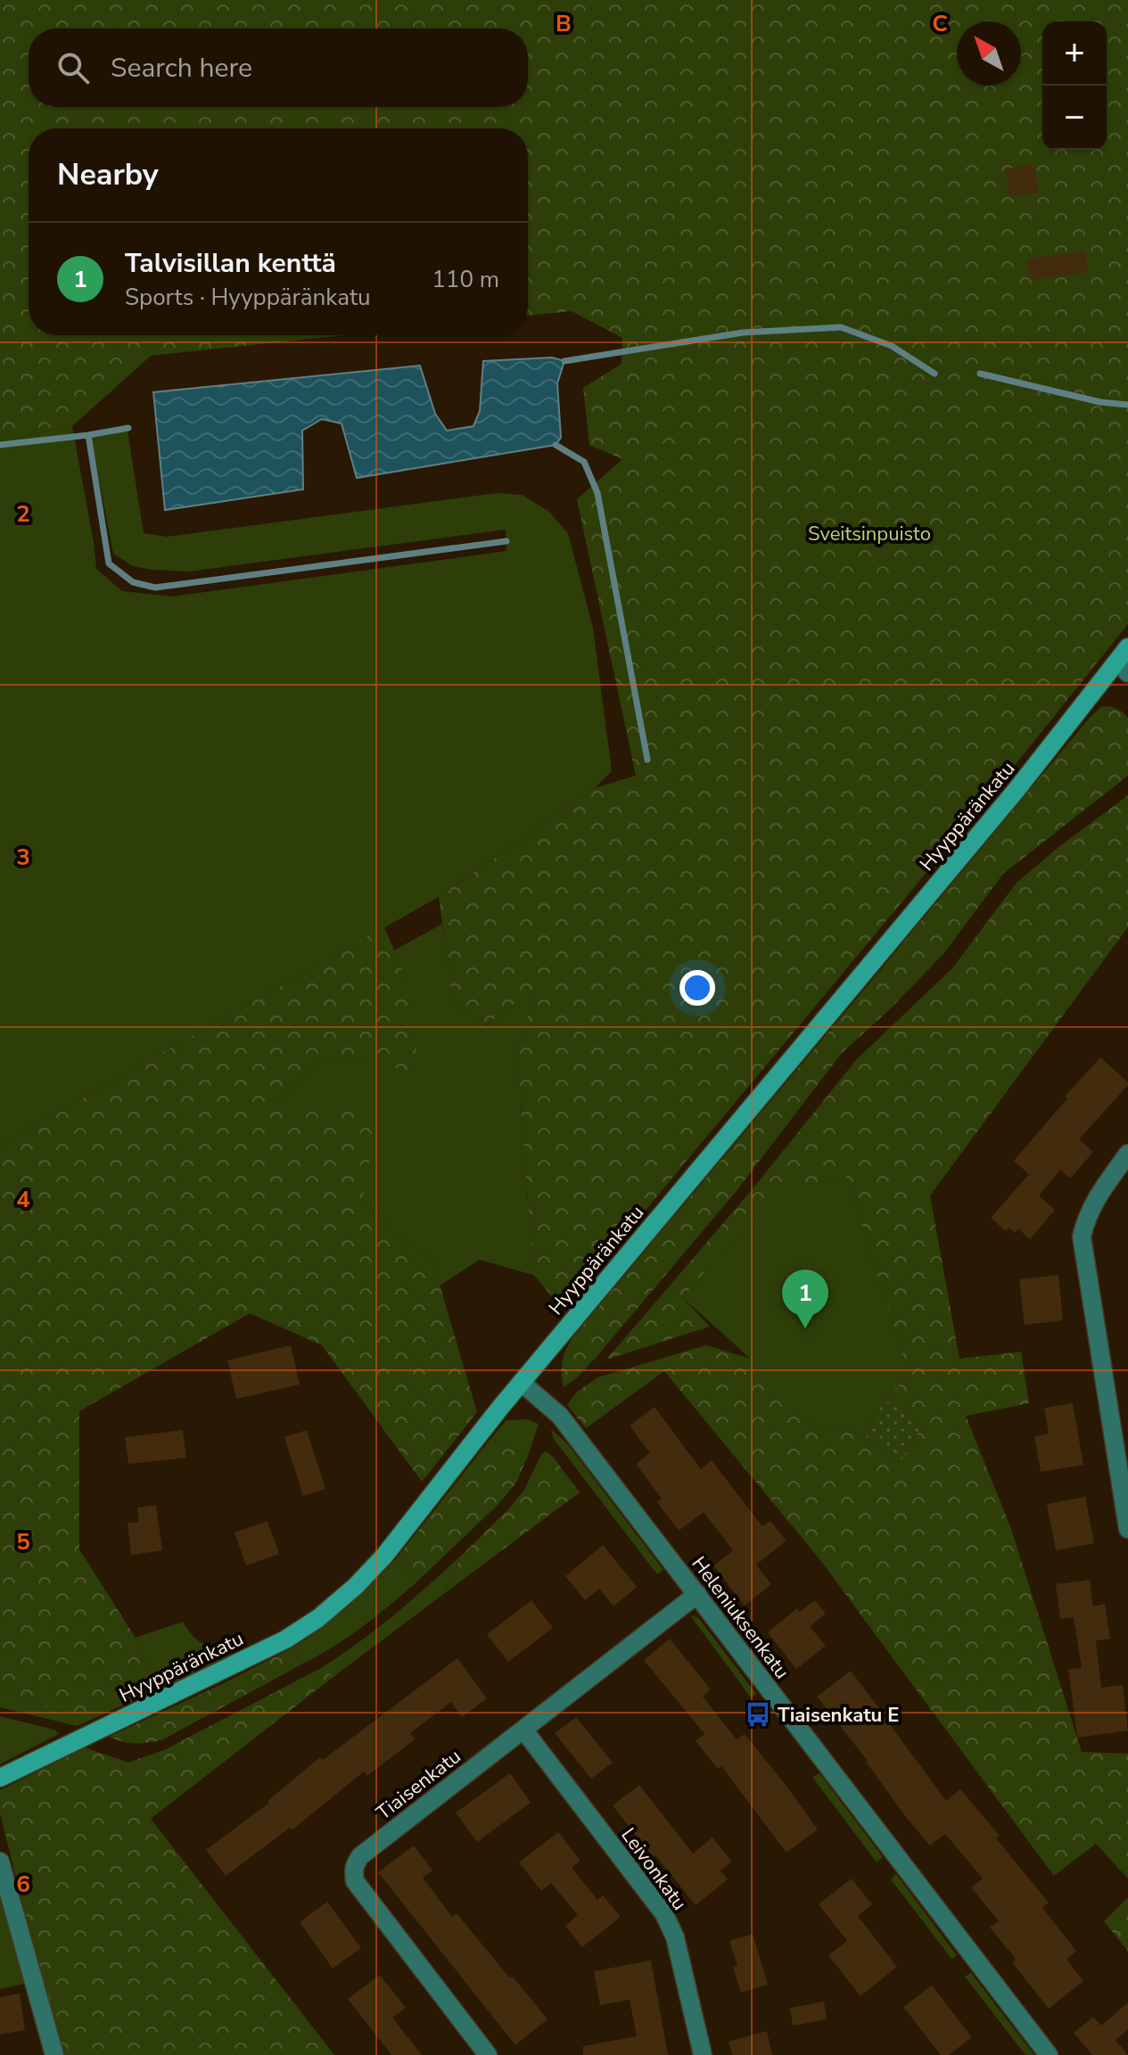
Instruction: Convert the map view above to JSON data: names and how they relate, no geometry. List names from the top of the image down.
{
  "streets": {
    "street": [
      "Hyyppäränkatu",
      "Heleniuksenkatu",
      "Tiaisenkatu",
      "Leivonkatu"
    ]
  },
  "crossings": [
    ["Hyyppäränkatu", "Heleniuksenkatu"],
    ["Heleniuksenkatu", "Tiaisenkatu"],
    ["Tiaisenkatu", "Leivonkatu"]
  ],
  "parks": ["Sveitsinpuisto"],
  "places": {
    "bus stop": ["Tiaisenkatu E"]
  },
  "north": "top left",
  "page": {
    "map_buttons": ["+", "−"],
    "search": "Search here",
    "heading": "Nearby",
    "list": [
      {
        "mark": "1",
        "name": "Talvisillan kenttä",
        "note": "Sports · Hyyppäränkatu",
        "value": "110 m"
      }
    ],
    "pins": "1"
  },
  "grid": {
    "columns": ["B", "C"],
    "rows": [
      "2",
      "3",
      "4",
      "5",
      "6"
    ]
  }
}
